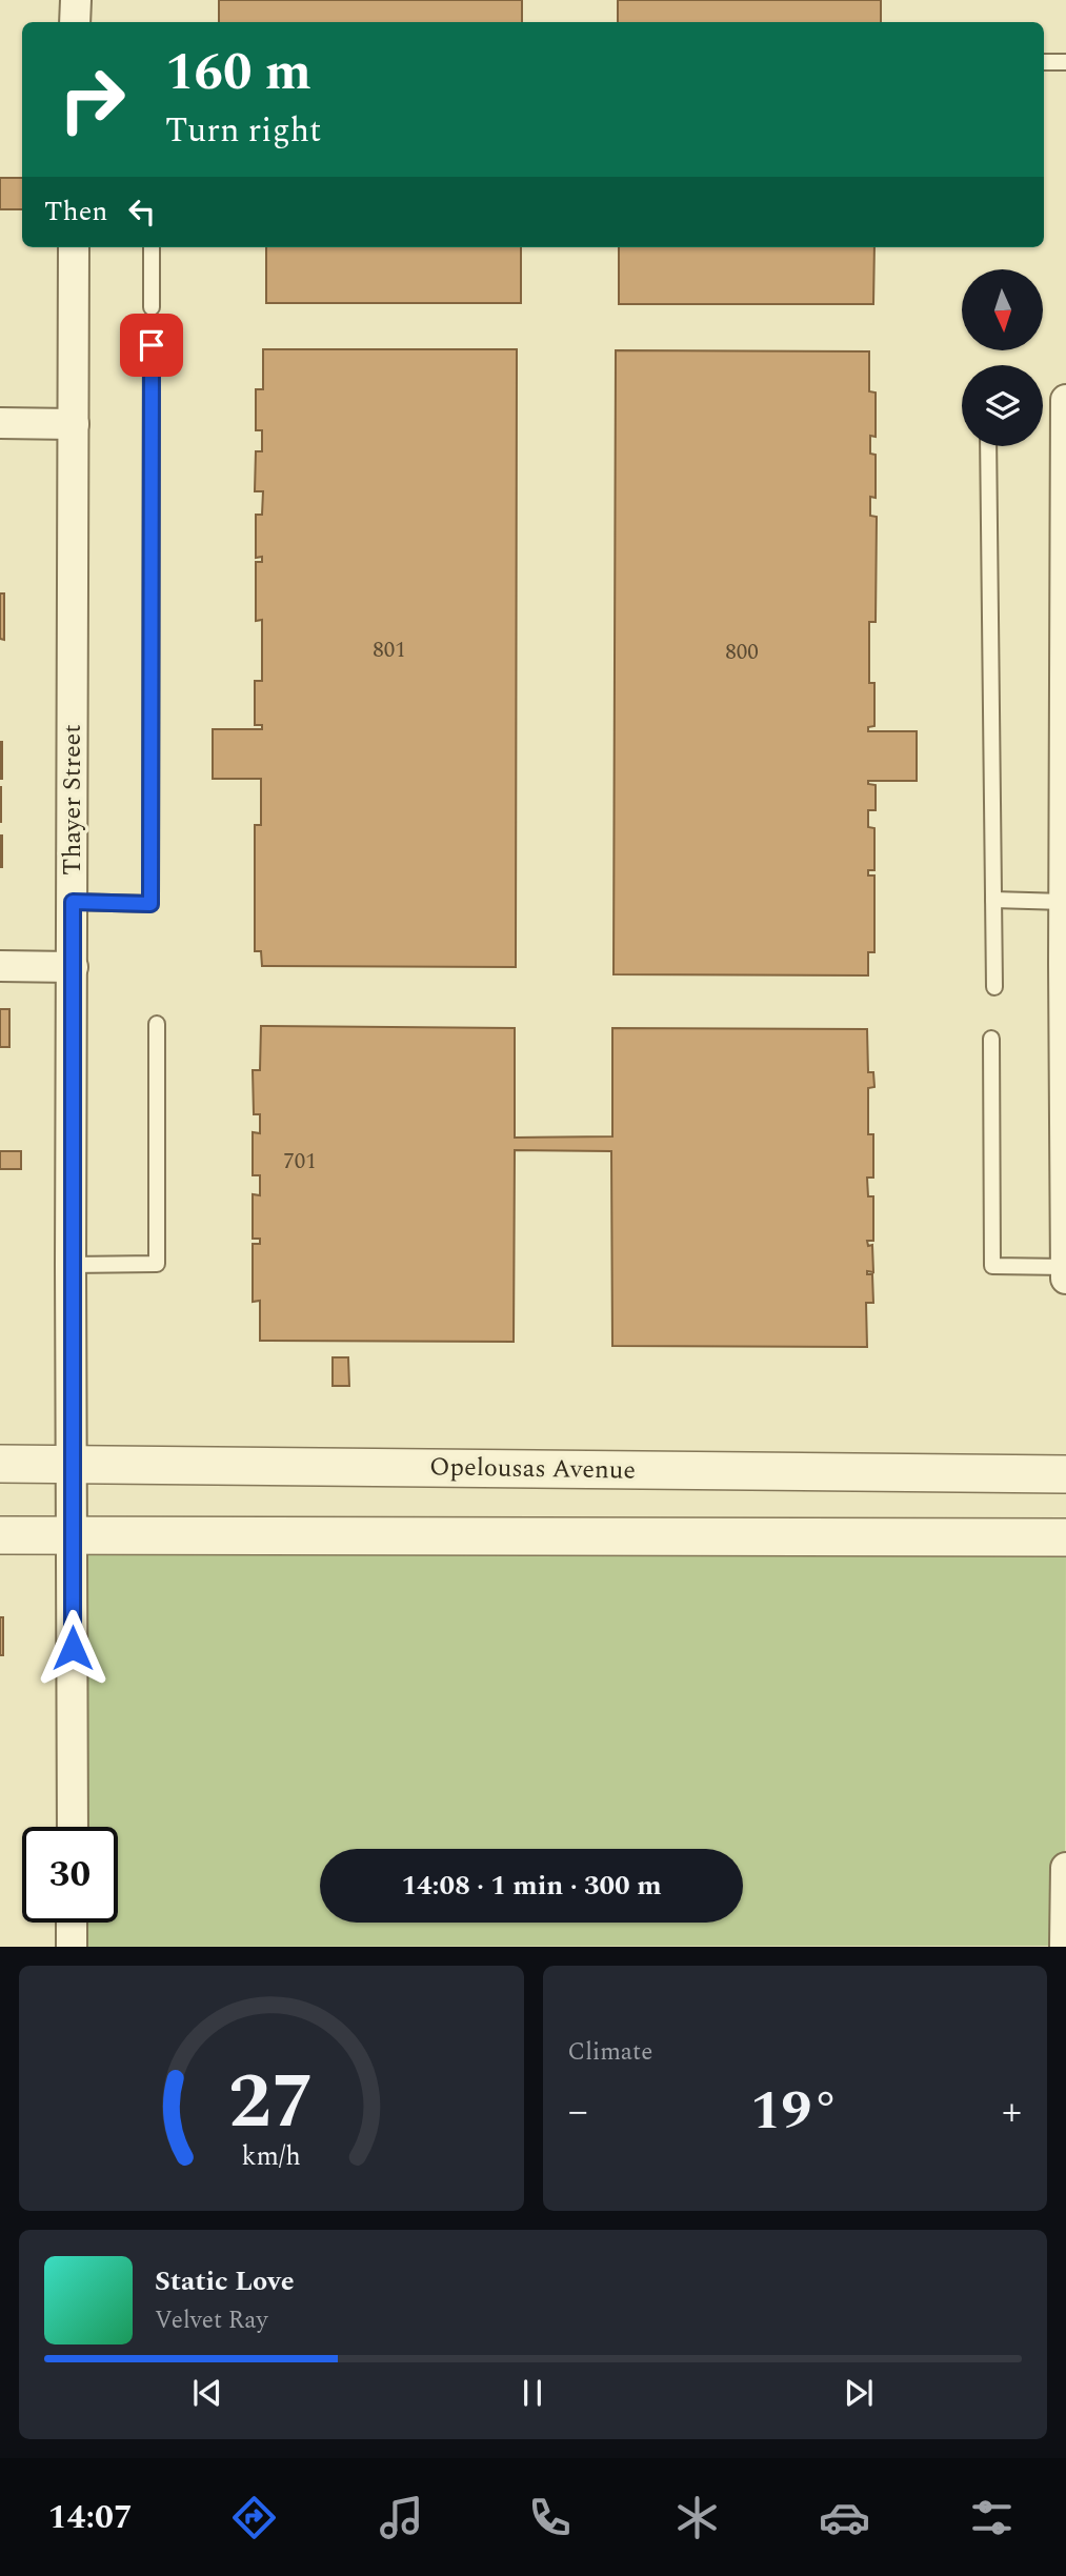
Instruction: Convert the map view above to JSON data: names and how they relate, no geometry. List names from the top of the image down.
{
  "streets": {
    "street": ["Thayer Street", "Opelousas Avenue"]
  },
  "crossings": [
    ["Thayer Street", "Opelousas Avenue"]
  ],
  "house_numbers": ["801", "800", "701"],
  "north": "bottom",
  "page": {
    "turn": ["160 m", "Turn right"],
    "then": "Then",
    "limit": "30",
    "trip": "14:08 · 1 min · 300 m",
    "tile": "Climate",
    "heat": ["−", "19°", "+"],
    "song": ["Static Love", "Velvet Ray"],
    "tabs": "14:07",
    "gauge": ["27", "km/h"]
  }
}
